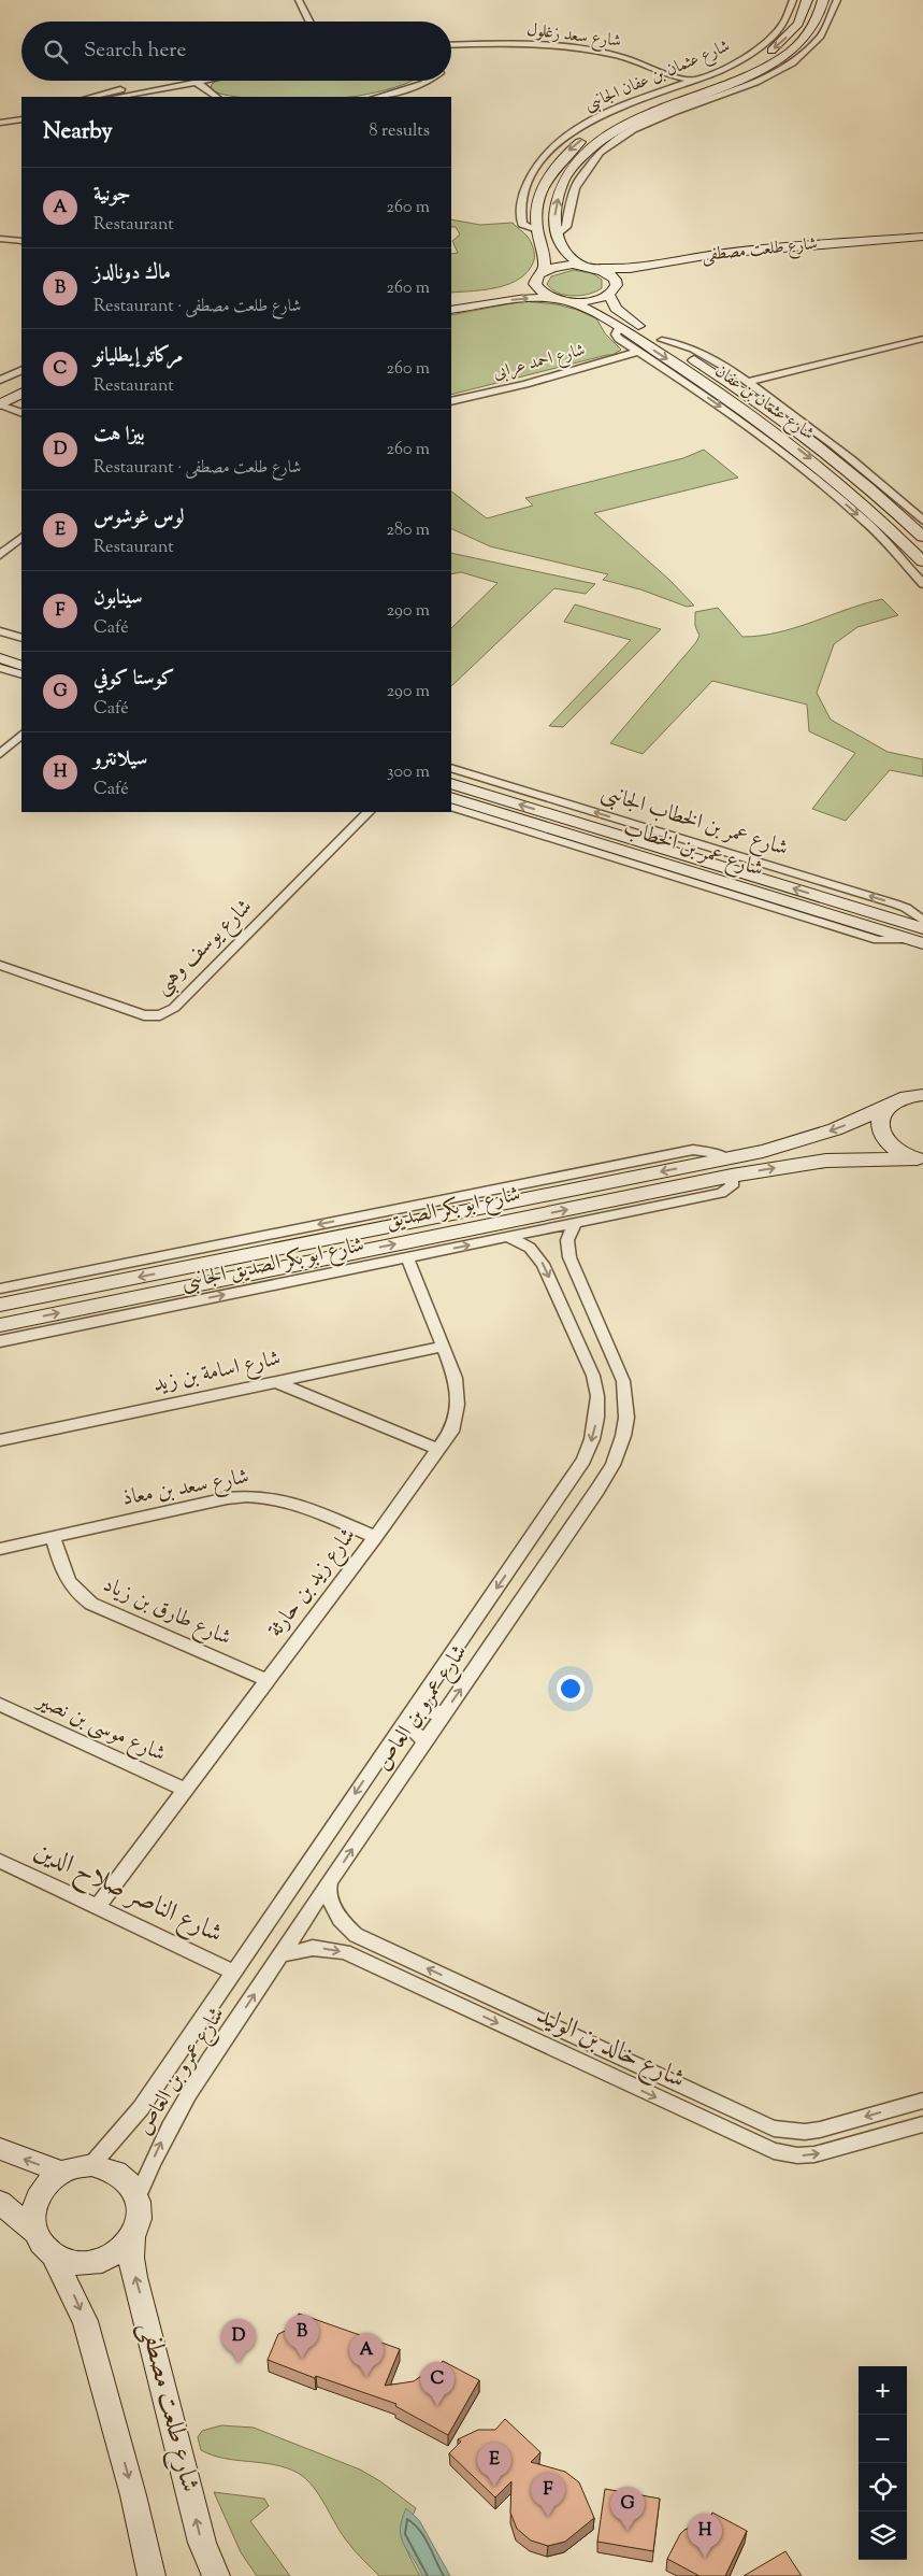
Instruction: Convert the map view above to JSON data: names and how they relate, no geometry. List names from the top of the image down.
{
  "streets": {
    "street": [
      "شارع سعد زغلول",
      "شارع عثمان بن عفان الجانبى",
      "شارع طلعت مصطفى",
      "شارع احمد عرابى",
      "شارع عثمان بن عفان",
      "شارع عمر بن الخطاب الجانبى",
      "شارع عمر بن الخطاب",
      "شارع يوسف وهبى",
      "شارع ابو بكر الصديق",
      "شارع ابو بكر الصديق الجانبى",
      "شارع اسامة بن زيد",
      "شارع سعد بن معاذ",
      "شارع زيد بن حارثة",
      "شارع طارق بن زياد",
      "شارع عمرو بن العاص",
      "شارع موسى بن نصير",
      "شارع الناصر صلاح الدين",
      "شارع خالد بن الوليد"
    ]
  },
  "crossings": [
    ["شارع سعد زغلول", "شارع عثمان بن عفان الجانبى"],
    ["شارع طلعت مصطفى", "شارع عثمان بن عفان"],
    ["شارع طلعت مصطفى", "شارع عمرو بن العاص"],
    ["شارع ابو بكر الصديق", "شارع ابو بكر الصديق الجانبى"],
    ["شارع ابو بكر الصديق الجانبى", "شارع زيد بن حارثة"],
    ["شارع ابو بكر الصديق الجانبى", "شارع عمرو بن العاص"],
    ["شارع اسامة بن زيد", "شارع زيد بن حارثة"],
    ["شارع سعد بن معاذ", "شارع زيد بن حارثة"],
    ["شارع سعد بن معاذ", "شارع طارق بن زياد"],
    ["شارع زيد بن حارثة", "شارع طارق بن زياد"],
    ["شارع زيد بن حارثة", "شارع موسى بن نصير"],
    ["شارع زيد بن حارثة", "شارع الناصر صلاح الدين"],
    ["شارع عمرو بن العاص", "شارع الناصر صلاح الدين"],
    ["شارع عمرو بن العاص", "شارع خالد بن الوليد"]
  ],
  "page": {
    "search": "Search here",
    "heading": ["Nearby", "8 results"],
    "list": [
      {
        "mark": "A",
        "name": "جونية",
        "note": "Restaurant",
        "value": "260 m"
      },
      {
        "mark": "B",
        "name": "ماك دونالدز",
        "note": "Restaurant · شارع طلعت مصطفى",
        "value": "260 m"
      },
      {
        "mark": "C",
        "name": "مركاتو إيطليانو",
        "note": "Restaurant",
        "value": "260 m"
      },
      {
        "mark": "D",
        "name": "بيزا هت",
        "note": "Restaurant · شارع طلعت مصطفى",
        "value": "260 m"
      },
      {
        "mark": "E",
        "name": "لوس غوشوس",
        "note": "Restaurant",
        "value": "280 m"
      },
      {
        "mark": "F",
        "name": "سينابون",
        "note": "Café",
        "value": "290 m"
      },
      {
        "mark": "G",
        "name": "كوستا كوفي",
        "note": "Café",
        "value": "290 m"
      },
      {
        "mark": "H",
        "name": "سيلانترو",
        "note": "Café",
        "value": "300 m"
      }
    ],
    "pins": [
      "B",
      "D",
      "A",
      "C",
      "E",
      "F",
      "G",
      "H"
    ],
    "map_buttons": ["+", "−"]
  }
}
